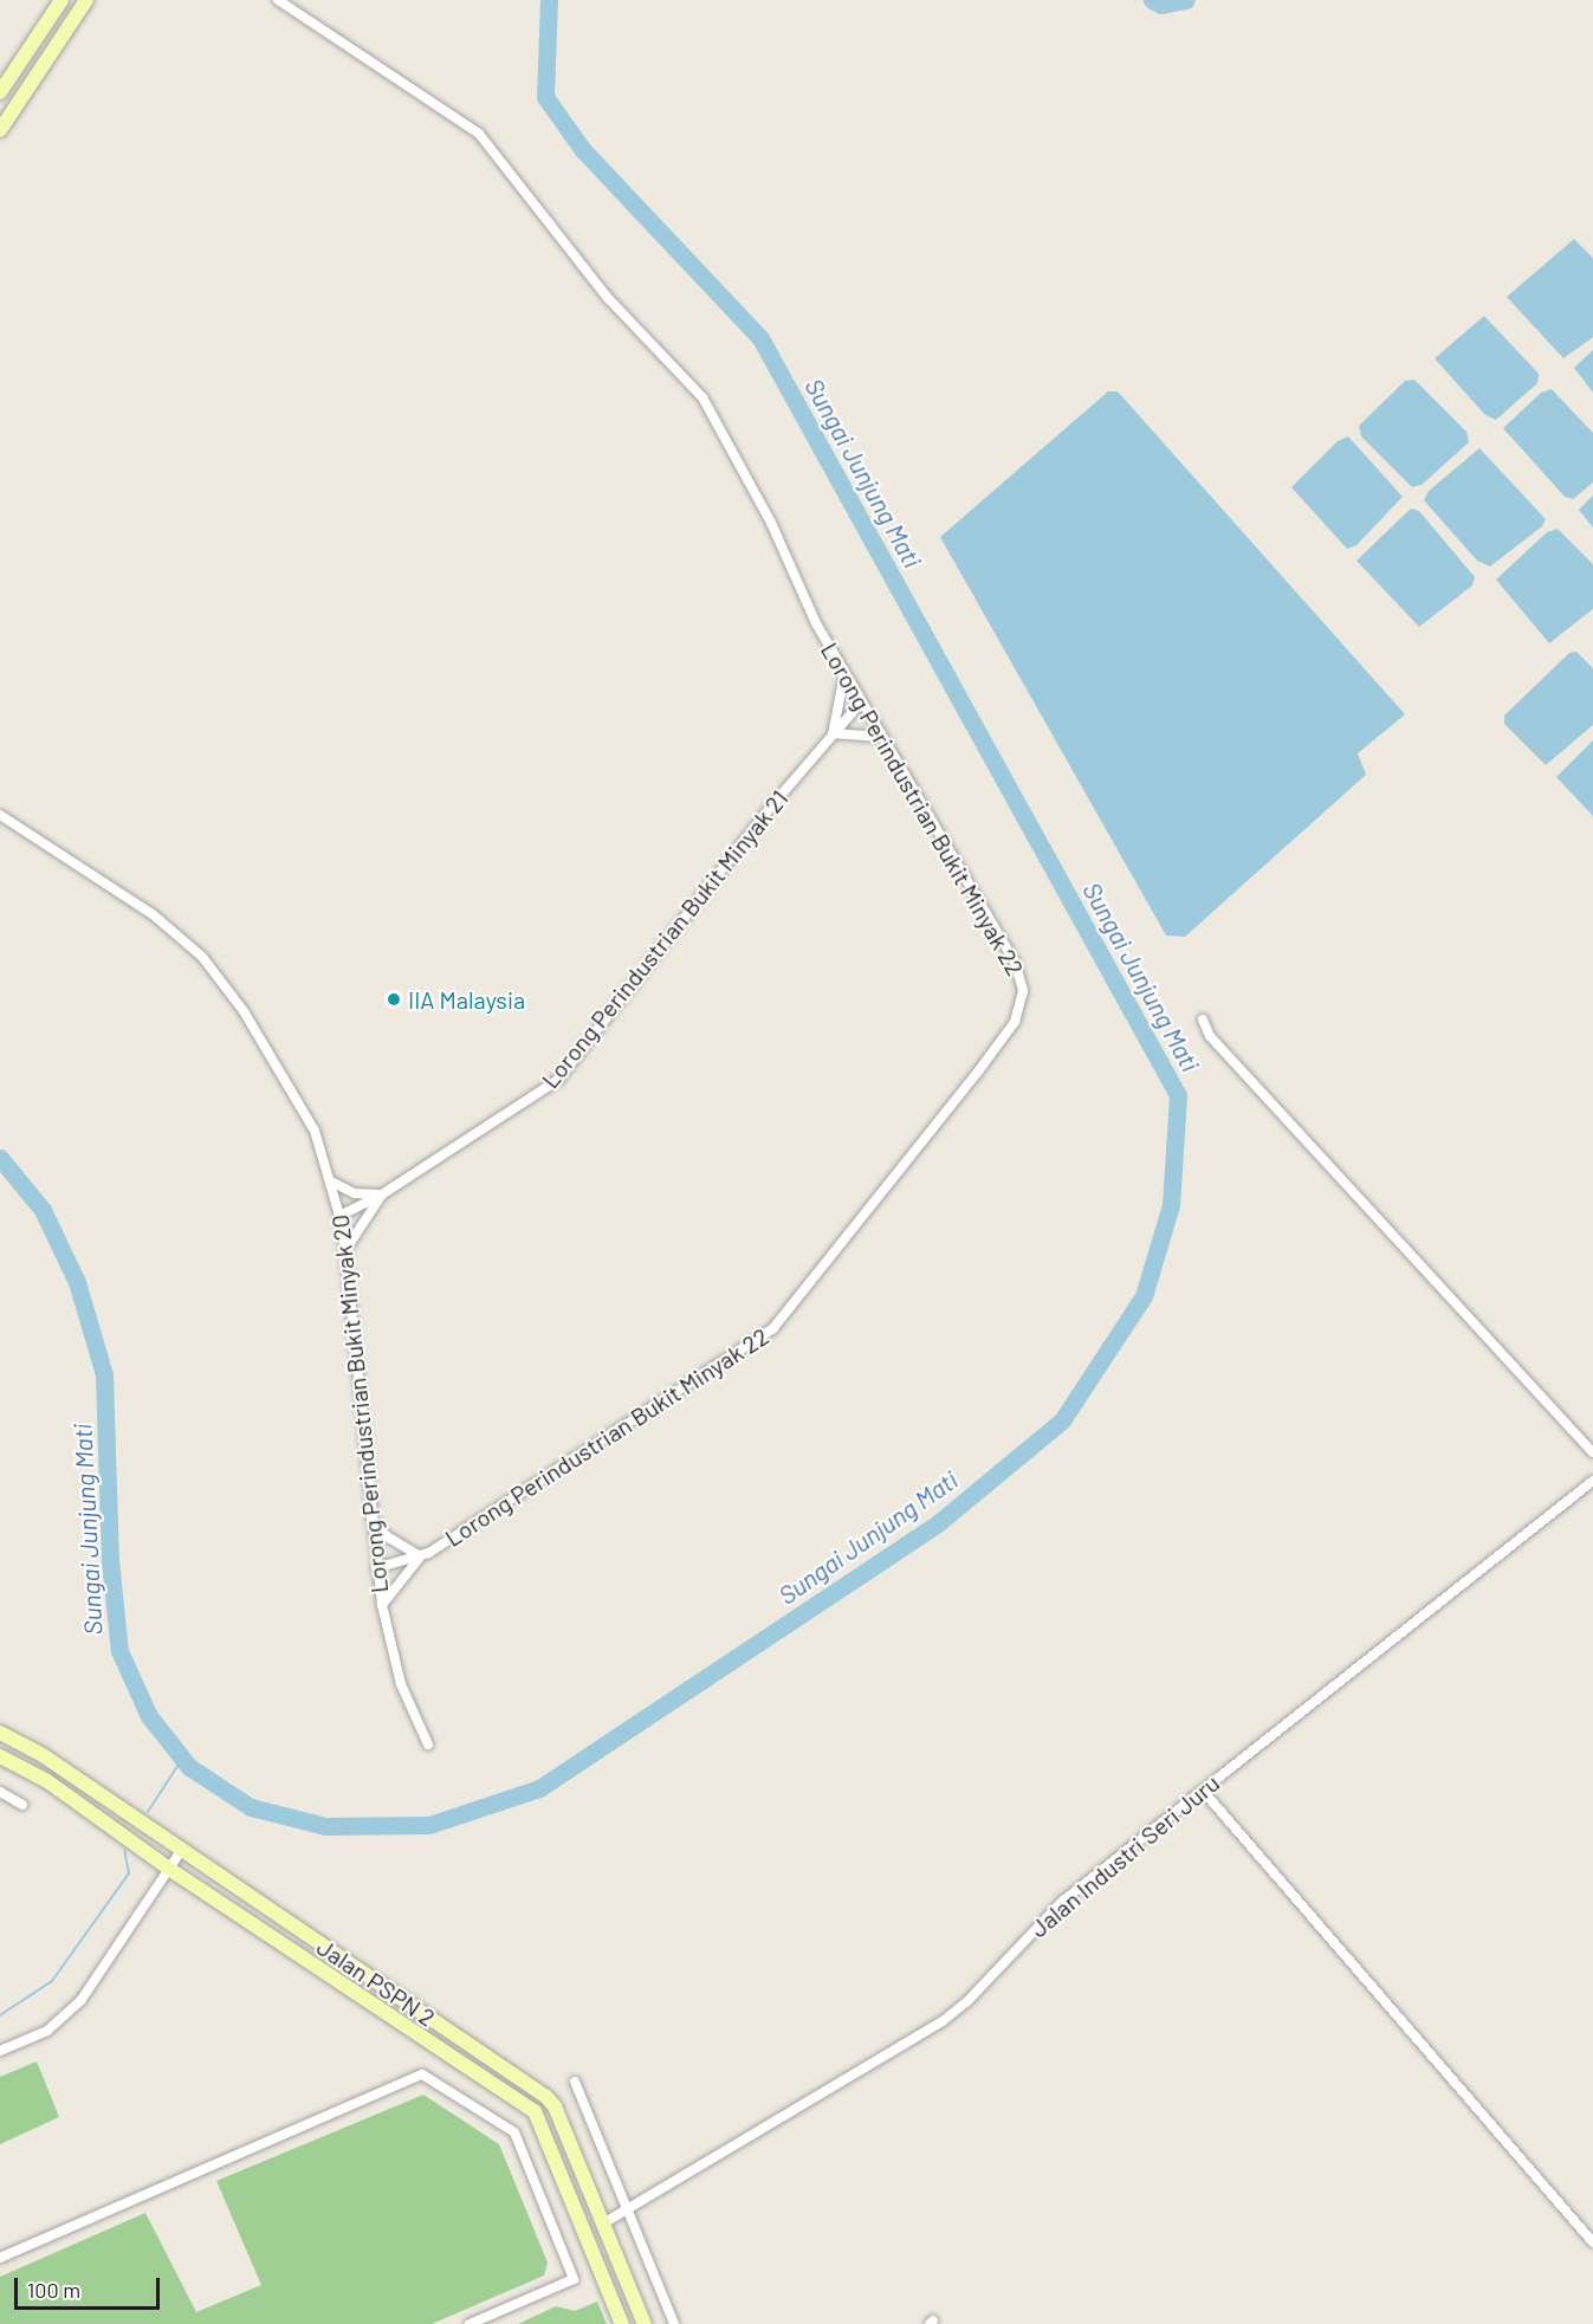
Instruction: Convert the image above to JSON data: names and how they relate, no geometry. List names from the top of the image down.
{
  "streets": {
    "street": [
      "Lorong Perindustrian Bukit Minyak 22",
      "Lorong Perindustrian Bukit Minyak 21",
      "Lorong Perindustrian Bukit Minyak 20",
      "Jalan Industri Seri Juru",
      "Jalan PSPN 2"
    ]
  },
  "crossings": [
    ["Lorong Perindustrian Bukit Minyak 22", "Lorong Perindustrian Bukit Minyak 21"],
    ["Lorong Perindustrian Bukit Minyak 22", "Lorong Perindustrian Bukit Minyak 20"],
    ["Lorong Perindustrian Bukit Minyak 21", "Lorong Perindustrian Bukit Minyak 20"],
    ["Jalan Industri Seri Juru", "Jalan PSPN 2"]
  ],
  "water": ["Sungai Junjung Mati"],
  "places": ["IIA Malaysia"],
  "scale_bar": "100 m"
}
